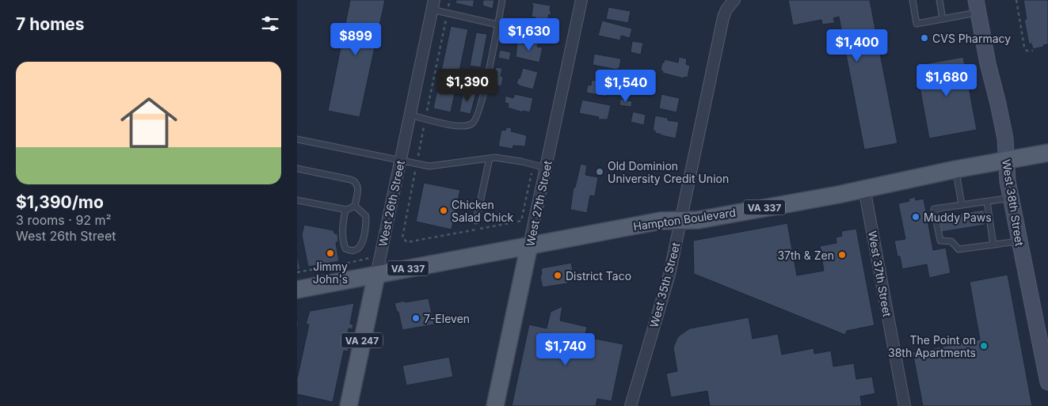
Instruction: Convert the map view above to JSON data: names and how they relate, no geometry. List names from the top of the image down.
{
  "streets": {
    "main road": [
      "West 38th Street",
      "West 26th Street",
      "West 27th Street",
      "VA 337",
      "Hampton Boulevard",
      "VA 247"
    ],
    "street": ["West 37th Street", "West 35th Street"]
  },
  "crossings": [
    ["West 38th Street", "Hampton Boulevard"],
    ["West 26th Street", "Hampton Boulevard"],
    ["West 27th Street", "Hampton Boulevard"],
    ["Hampton Boulevard", "West 37th Street"],
    ["Hampton Boulevard", "West 35th Street"]
  ],
  "places": [
    "CVS Pharmacy",
    "Old Dominion University Credit Union",
    "Chicken Salad Chick",
    "Muddy Paws",
    "Jimmy John's",
    "37th & Zen",
    "District Taco",
    "7-Eleven",
    "The Point on 38th Apartments"
  ],
  "page": {
    "heading": "7 homes",
    "price": [
      "$1,630",
      "$899",
      "$1,400",
      "$1,680",
      "$1,390",
      "$1,540",
      "$1,740"
    ],
    "list": [
      {
        "name": "$1,390/mo",
        "note": "3 rooms · 92 m² · West 26th Street"
      }
    ]
  }
}
